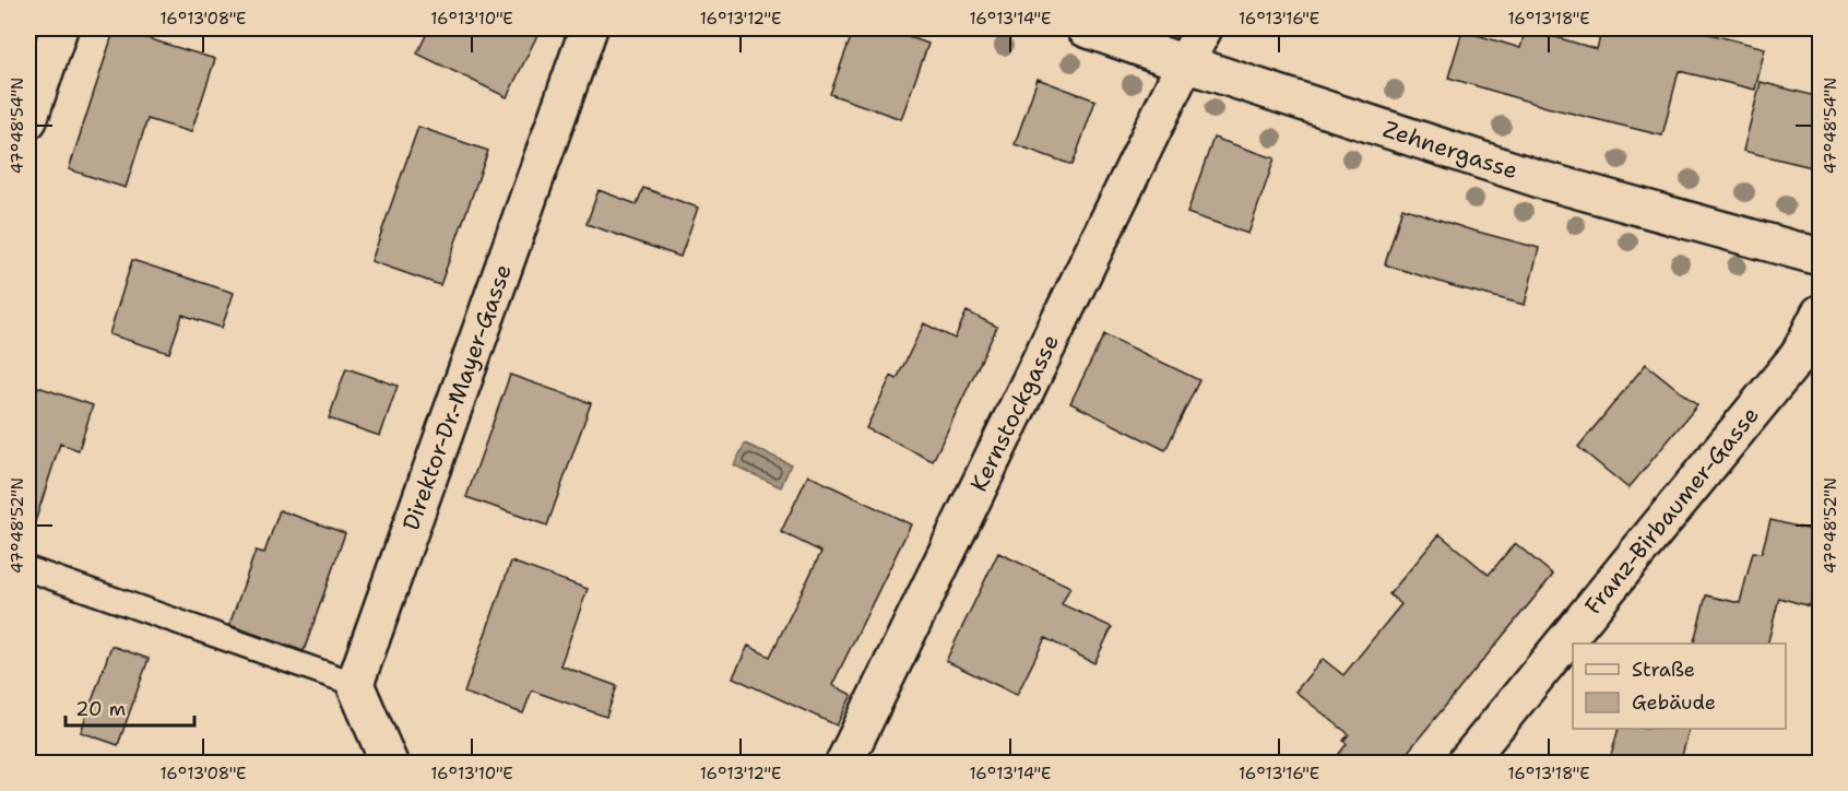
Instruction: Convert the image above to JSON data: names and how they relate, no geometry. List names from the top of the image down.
{
  "streets": {
    "street": [
      "Zehnergasse",
      "Direktor-Dr.-Mayer-Gasse",
      "Kernstockgasse",
      "Franz-Birbaumer-Gasse"
    ]
  },
  "crossings": [
    ["Zehnergasse", "Kernstockgasse"]
  ],
  "legend": ["Straße", "Gebäude"],
  "scale_bar": "20 m",
  "coordinates": [
    "16°13'08\"E",
    "16°13'10\"E",
    "16°13'12\"E",
    "16°13'14\"E",
    "16°13'16\"E",
    "16°13'18\"E",
    "47°48'54\"N",
    "47°48'52\"N"
  ]
}
